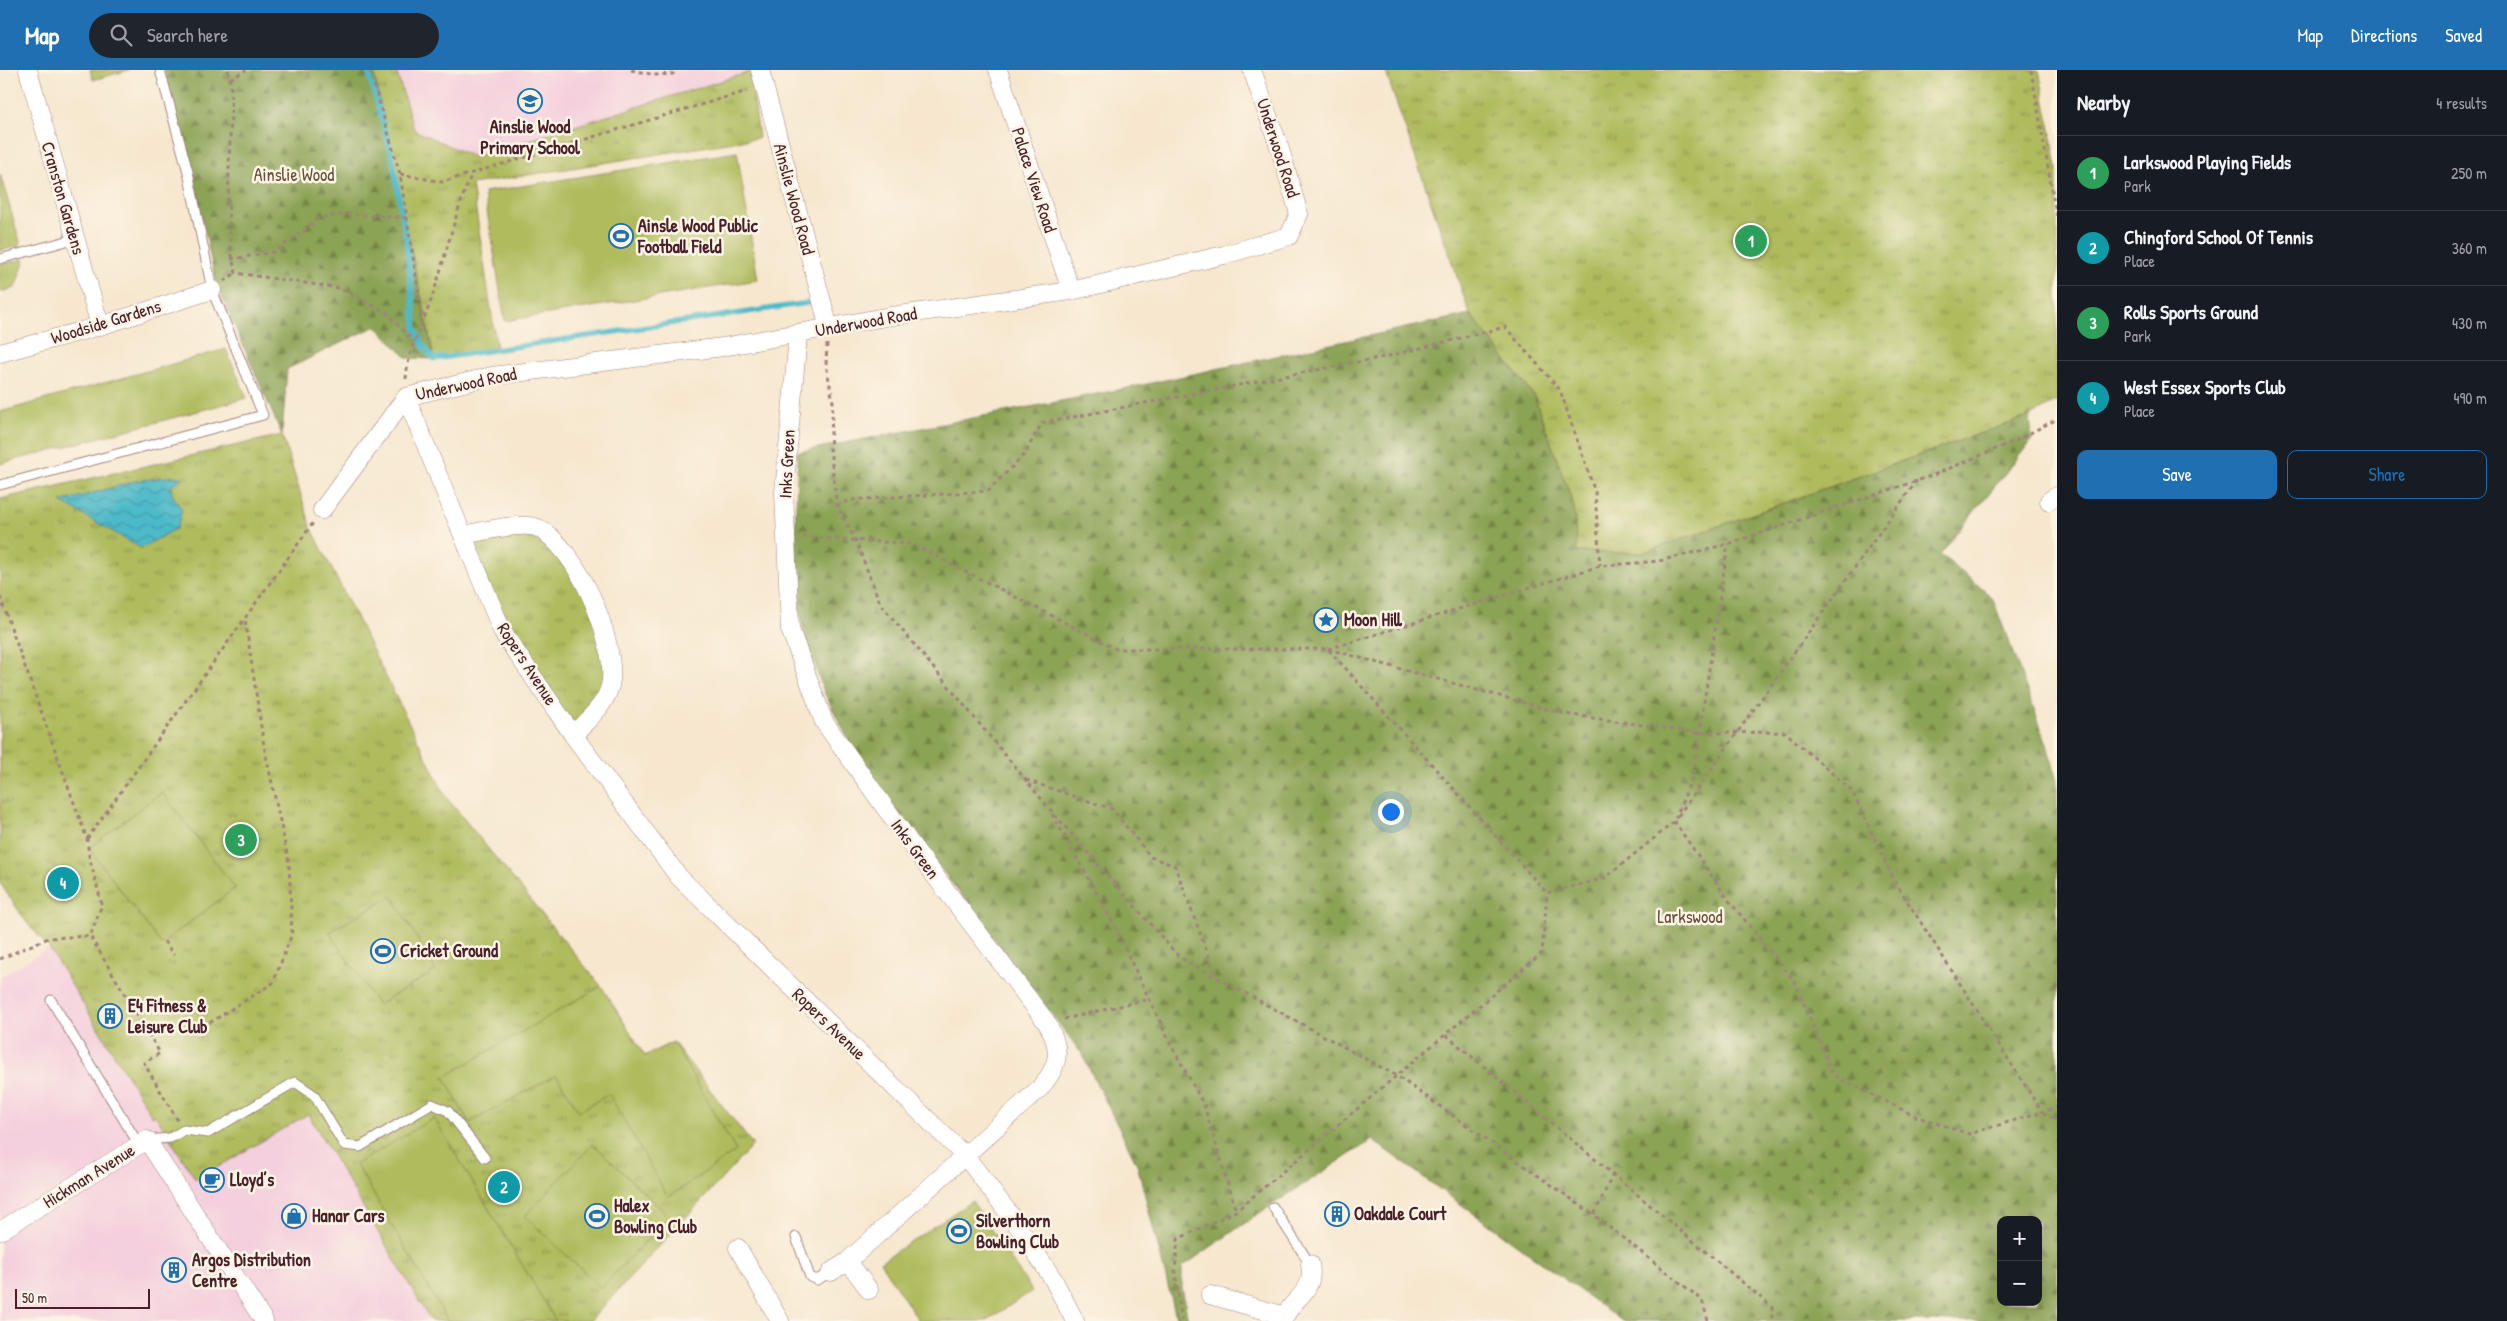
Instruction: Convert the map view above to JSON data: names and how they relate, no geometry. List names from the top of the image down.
{
  "streets": {
    "street": [
      "Underwood Road",
      "Palace View Road",
      "Cranston Gardens",
      "Ainslie Wood Road",
      "Woodside Gardens",
      "Inks Green",
      "Ropers Avenue",
      "Hickman Avenue"
    ]
  },
  "crossings": [
    ["Underwood Road", "Palace View Road"],
    ["Underwood Road", "Ainslie Wood Road"],
    ["Underwood Road", "Inks Green"],
    ["Underwood Road", "Ropers Avenue"],
    ["Cranston Gardens", "Woodside Gardens"],
    ["Inks Green", "Ropers Avenue"]
  ],
  "parks": ["Ainslie Wood", "Larkswood"],
  "places": {
    "school or university": ["Ainslie Wood Primary School"],
    "sports": [
      "Ainsle Wood Public Football Field",
      "Cricket Ground",
      "Halex Bowling Club",
      "Silverthorn Bowling Club"
    ],
    "place": ["Moon Hill"],
    "building": ["E4 Fitness & Leisure Club", "Oakdale Court", "Argos Distribution Centre"],
    "cafe": ["Lloyd’s"],
    "shop": ["Hanar Cars"]
  },
  "scale_bar": "50 m",
  "page": {
    "header": "Map",
    "search": "Search here",
    "nav": ["Map", "Directions", "Saved"],
    "heading": ["Nearby", "4 results"],
    "list": [
      {
        "mark": "1",
        "name": "Larkswood Playing Fields",
        "note": "Park",
        "value": "250 m"
      },
      {
        "mark": "2",
        "name": "Chingford School Of Tennis",
        "note": "Place",
        "value": "360 m"
      },
      {
        "mark": "3",
        "name": "Rolls Sports Ground",
        "note": "Park",
        "value": "430 m"
      },
      {
        "mark": "4",
        "name": "West Essex Sports Club",
        "note": "Place",
        "value": "490 m"
      }
    ],
    "pins": [
      "1",
      "3",
      "4",
      "2"
    ],
    "buttons": ["Save", "Share"],
    "map_buttons": ["+", "−"],
    "scale": "50 m"
  }
}
